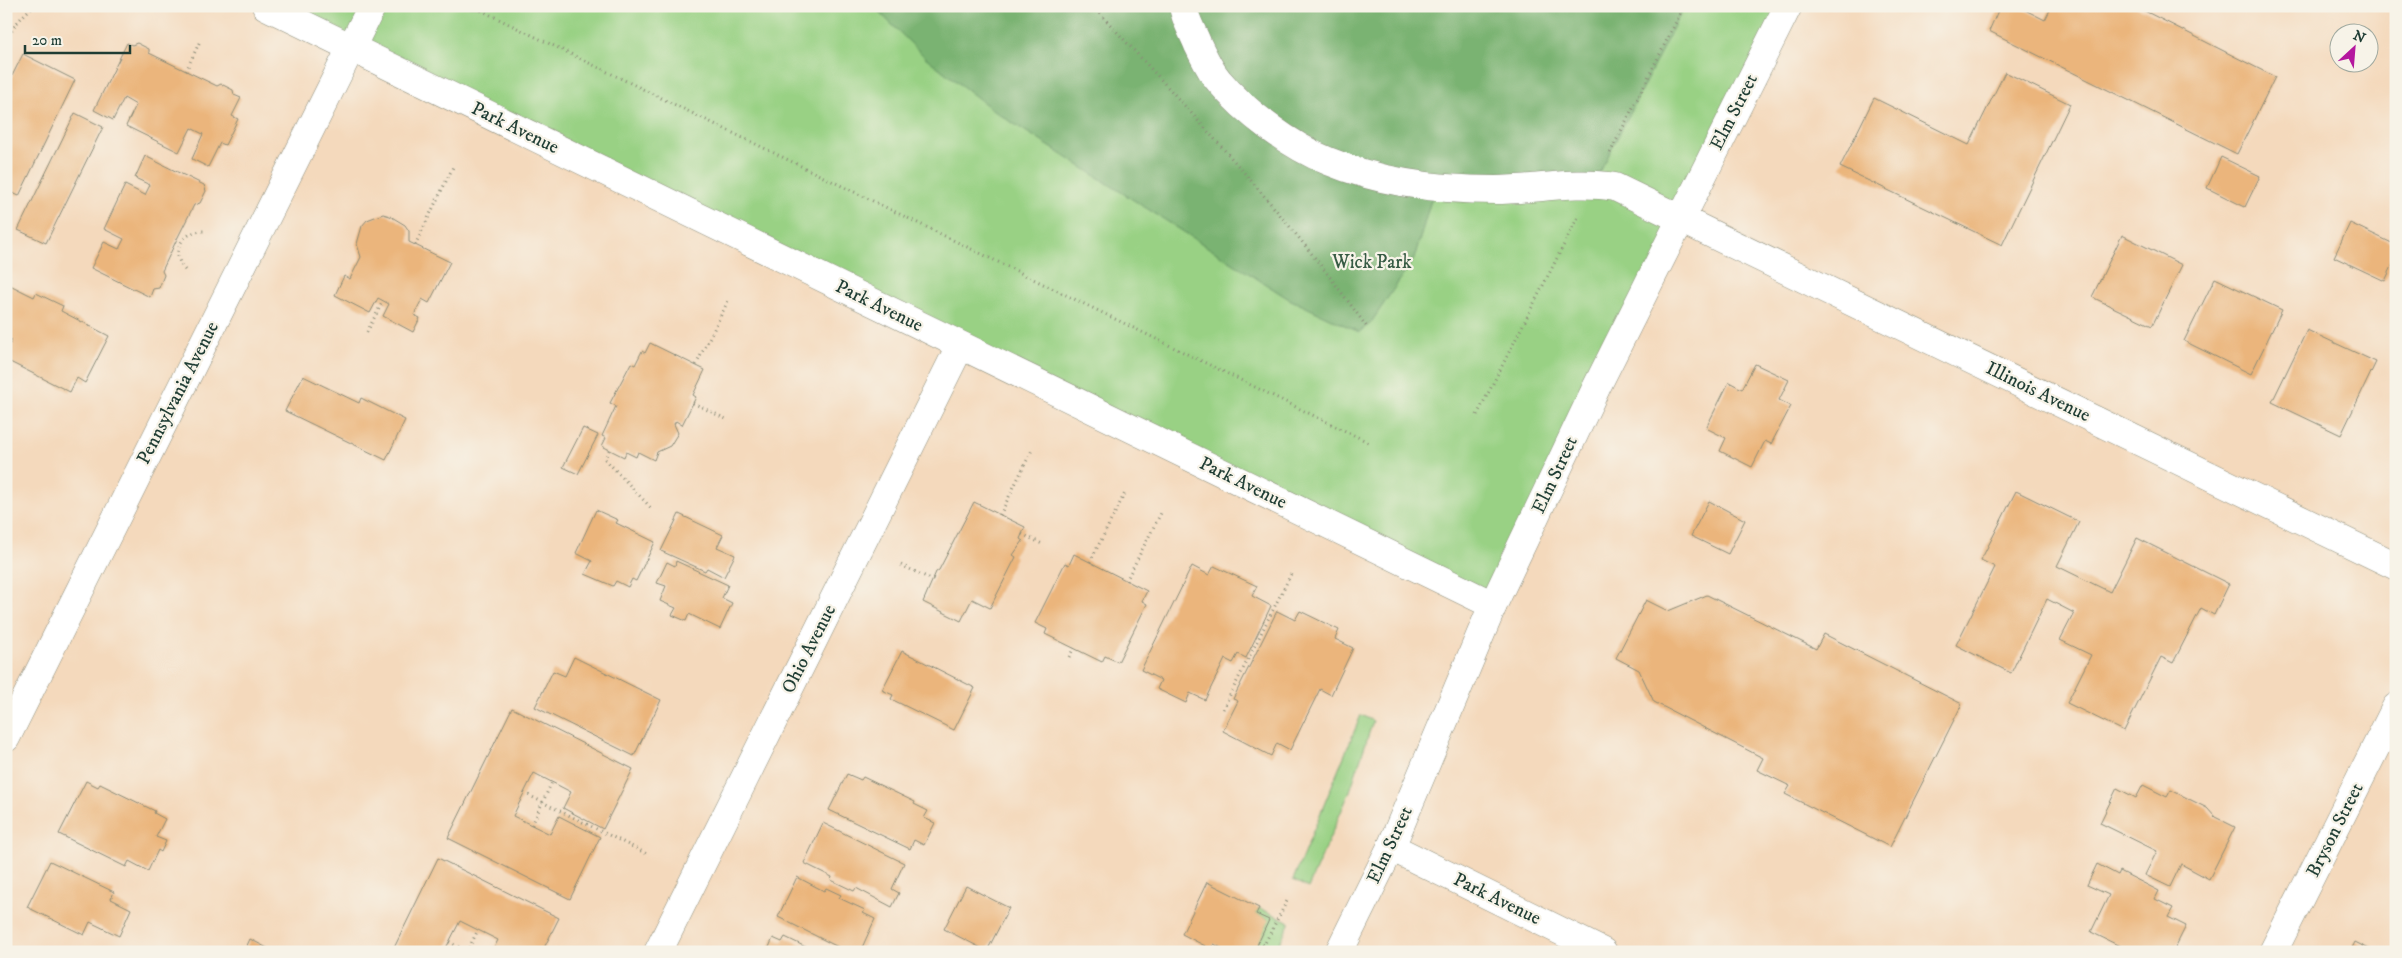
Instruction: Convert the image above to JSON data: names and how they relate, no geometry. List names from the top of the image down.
{
  "streets": {
    "street": [
      "Elm Street",
      "Park Avenue",
      "Illinois Avenue",
      "Pennsylvania Avenue",
      "Ohio Avenue",
      "Bryson Street"
    ]
  },
  "crossings": [
    ["Elm Street", "Park Avenue"],
    ["Elm Street", "Illinois Avenue"],
    ["Park Avenue", "Pennsylvania Avenue"],
    ["Park Avenue", "Ohio Avenue"]
  ],
  "parks": ["Wick Park"],
  "scale_bar": "20 m",
  "north": "top right"
}
